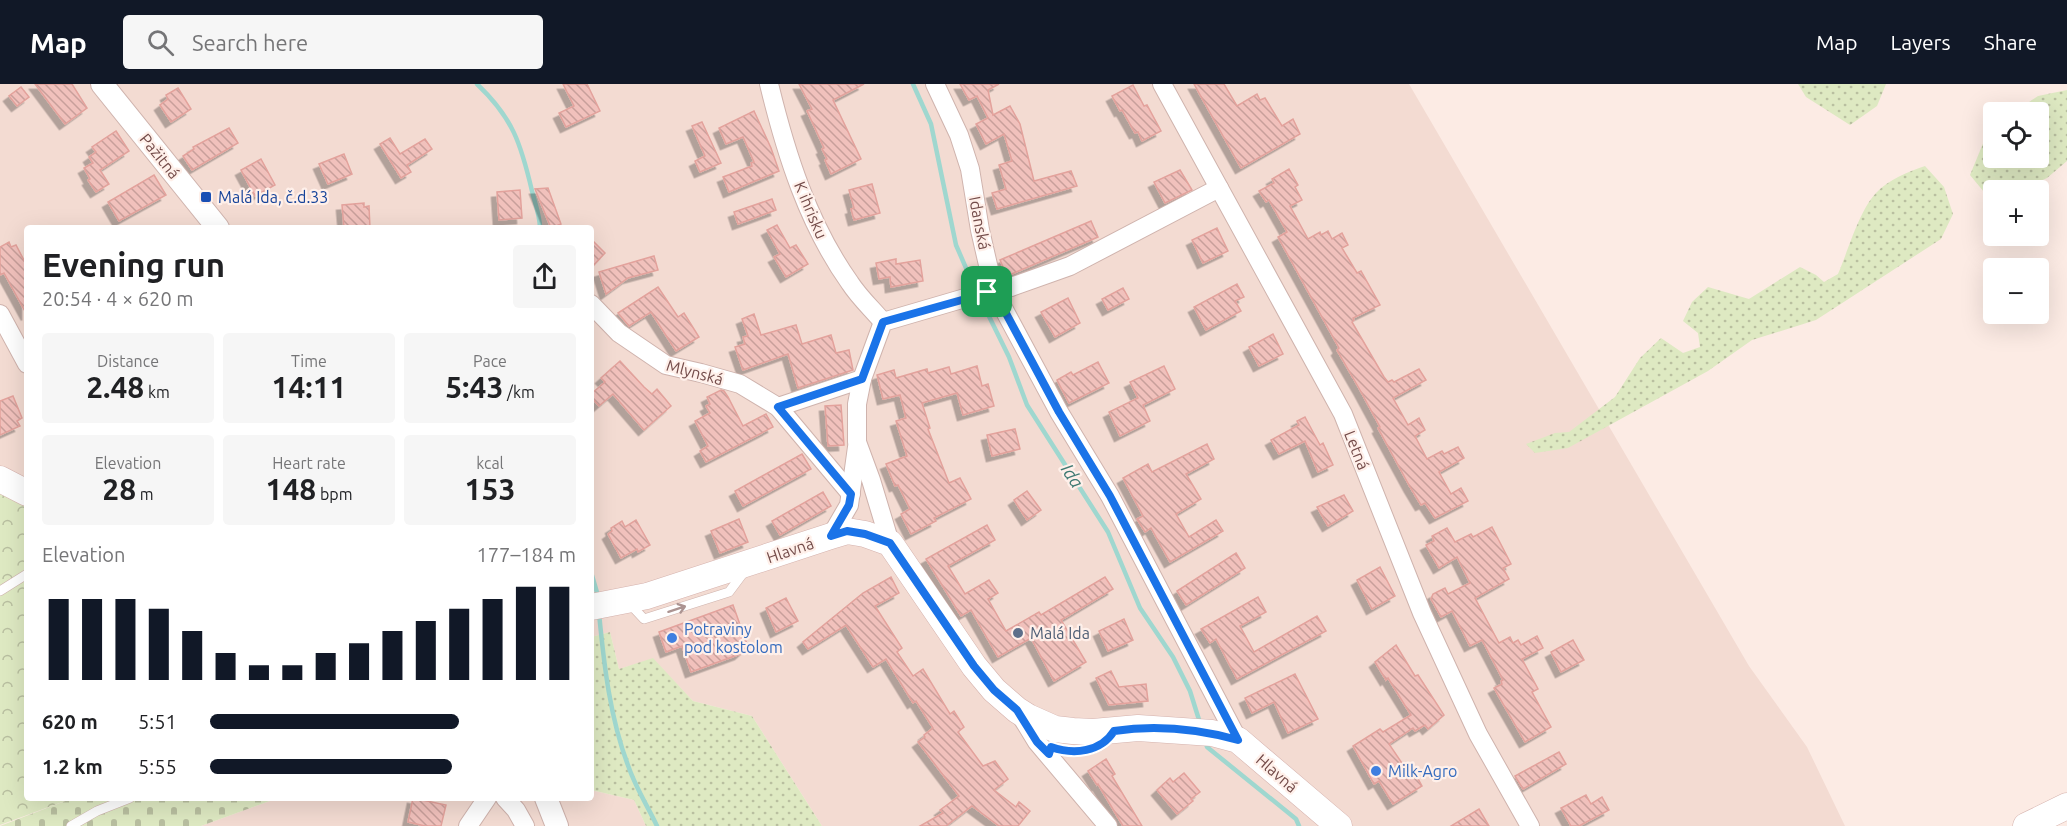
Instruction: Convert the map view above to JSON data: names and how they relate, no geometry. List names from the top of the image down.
{
  "streets": {
    "main road": ["Hlavná"],
    "street": [
      "Pažitná",
      "K ihrisku",
      "Idanská",
      "Mlynská",
      "Letná"
    ]
  },
  "crossings": [
    ["Idanská", "Hlavná"]
  ],
  "water": ["Ida"],
  "places": {
    "transit": ["Malá Ida, č.d.33"],
    "other": ["Malá Ida", "Potraviny pod kostolom", "Milk-Agro"]
  },
  "page": {
    "header": "Map",
    "search": "Search here",
    "nav": ["Map", "Layers", "Share"],
    "map_buttons": ["+", "−"],
    "heading": ["Evening run", "20:54 · 4 × 620 m"],
    "stats": [
      ["Distance", "2.48 km"],
      ["Time", "14:11"],
      ["Pace", "5:43 /km"],
      ["Elevation", "28 m"],
      ["Heart rate", "148 bpm"],
      ["kcal", "153"]
    ],
    "chart": ["Elevation", "177–184 m"],
    "list": [
      {
        "name": "620 m",
        "note": "5:51"
      },
      {
        "name": "1.2 km",
        "note": "5:55"
      }
    ]
  }
}
